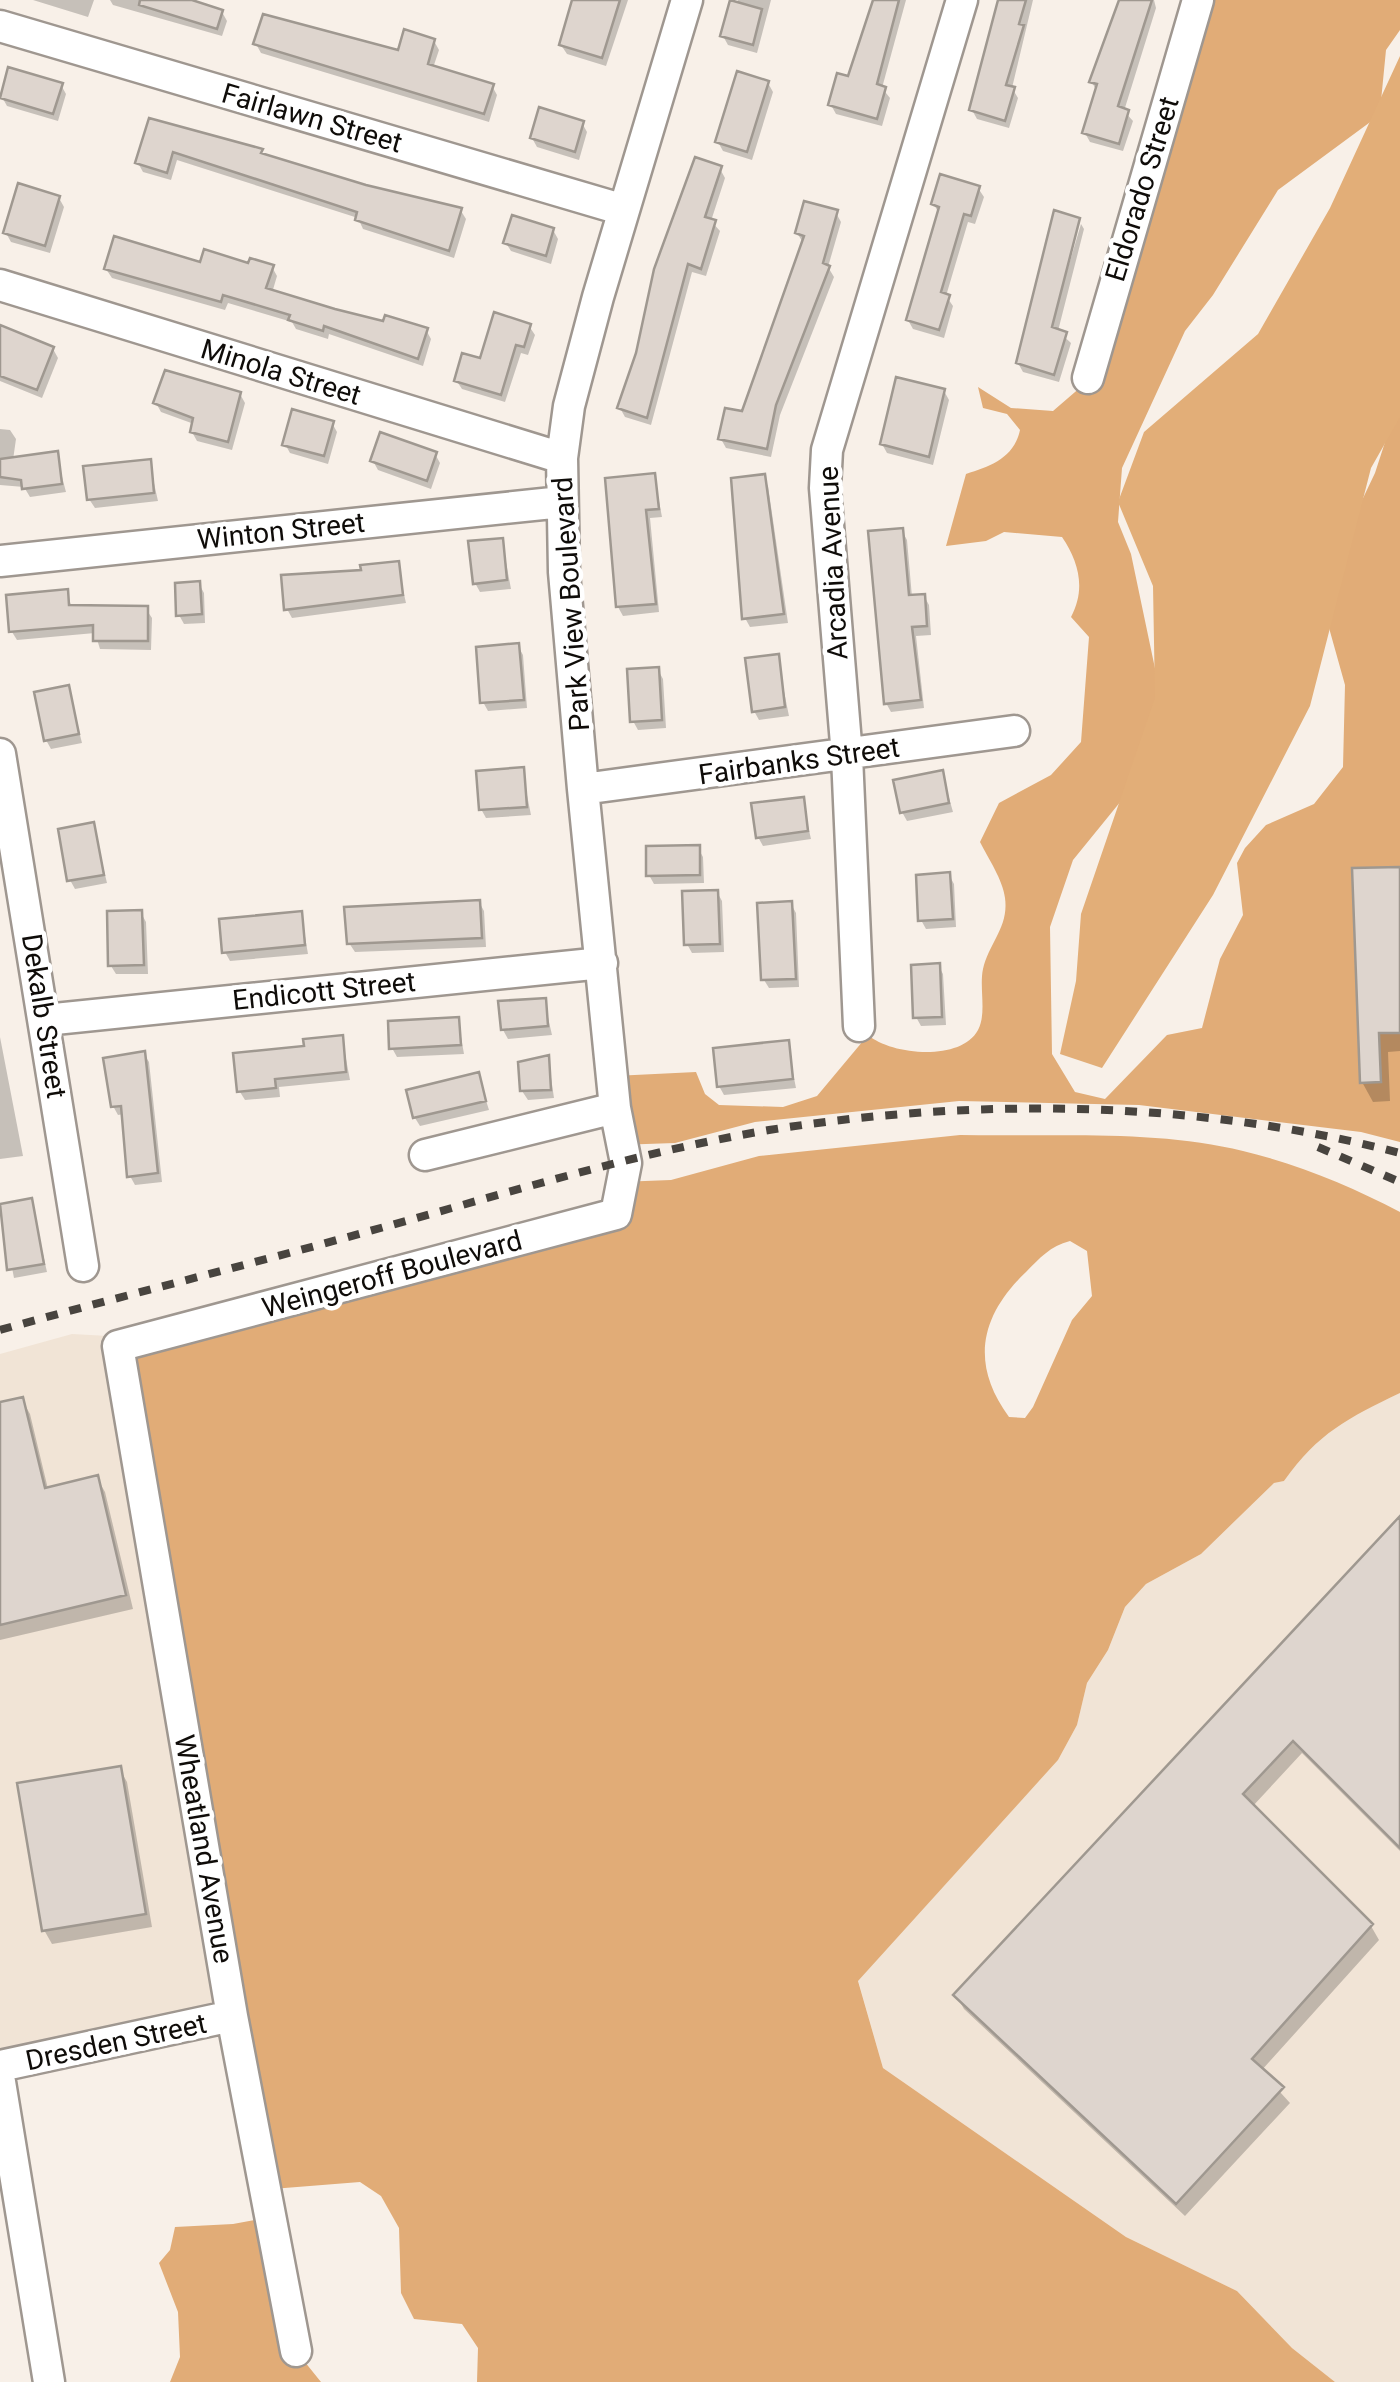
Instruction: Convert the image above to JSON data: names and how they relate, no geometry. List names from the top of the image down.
{
  "streets": {
    "street": [
      "Fairlawn Street",
      "Eldorado Street",
      "Minola Street",
      "Winton Street",
      "Arcadia Avenue",
      "Park View Boulevard",
      "Fairbanks Street",
      "Endicott Street",
      "Dekalb Street",
      "Weingeroff Boulevard",
      "Wheatland Avenue",
      "Dresden Street"
    ]
  },
  "crossings": [
    ["Fairlawn Street", "Park View Boulevard"],
    ["Minola Street", "Park View Boulevard"],
    ["Winton Street", "Park View Boulevard"],
    ["Arcadia Avenue", "Fairbanks Street"],
    ["Park View Boulevard", "Fairbanks Street"],
    ["Park View Boulevard", "Endicott Street"],
    ["Park View Boulevard", "Weingeroff Boulevard"],
    ["Endicott Street", "Dekalb Street"],
    ["Weingeroff Boulevard", "Wheatland Avenue"],
    ["Wheatland Avenue", "Dresden Street"]
  ]
}
